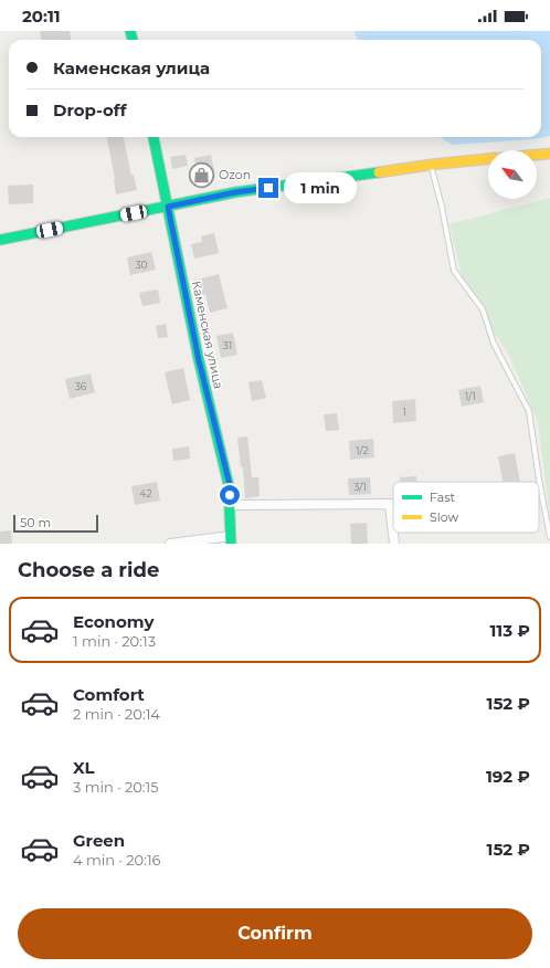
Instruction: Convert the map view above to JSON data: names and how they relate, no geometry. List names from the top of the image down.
{
  "streets": {
    "street": ["Каменская улица"]
  },
  "places": {
    "shop": ["Ozon"]
  },
  "house_numbers": [
    "30",
    "31",
    "36",
    "1/1",
    "1",
    "1/2",
    "3/1",
    "42"
  ],
  "legend": ["Fast", "Slow"],
  "scale_bar": "50 m",
  "north": "top left",
  "page": {
    "status": "20:11",
    "banner": ["Каменская улица", "Drop-off"],
    "bubble": "1 min",
    "scale": "50 m",
    "heading": "Choose a ride",
    "list": [
      {
        "name": "Economy",
        "note": "1 min · 20:13",
        "value": "113 ₽"
      },
      {
        "name": "Comfort",
        "note": "2 min · 20:14",
        "value": "152 ₽"
      },
      {
        "name": "XL",
        "note": "3 min · 20:15",
        "value": "192 ₽"
      },
      {
        "name": "Green",
        "note": "4 min · 20:16",
        "value": "152 ₽"
      }
    ],
    "buttons": "Confirm"
  }
}
